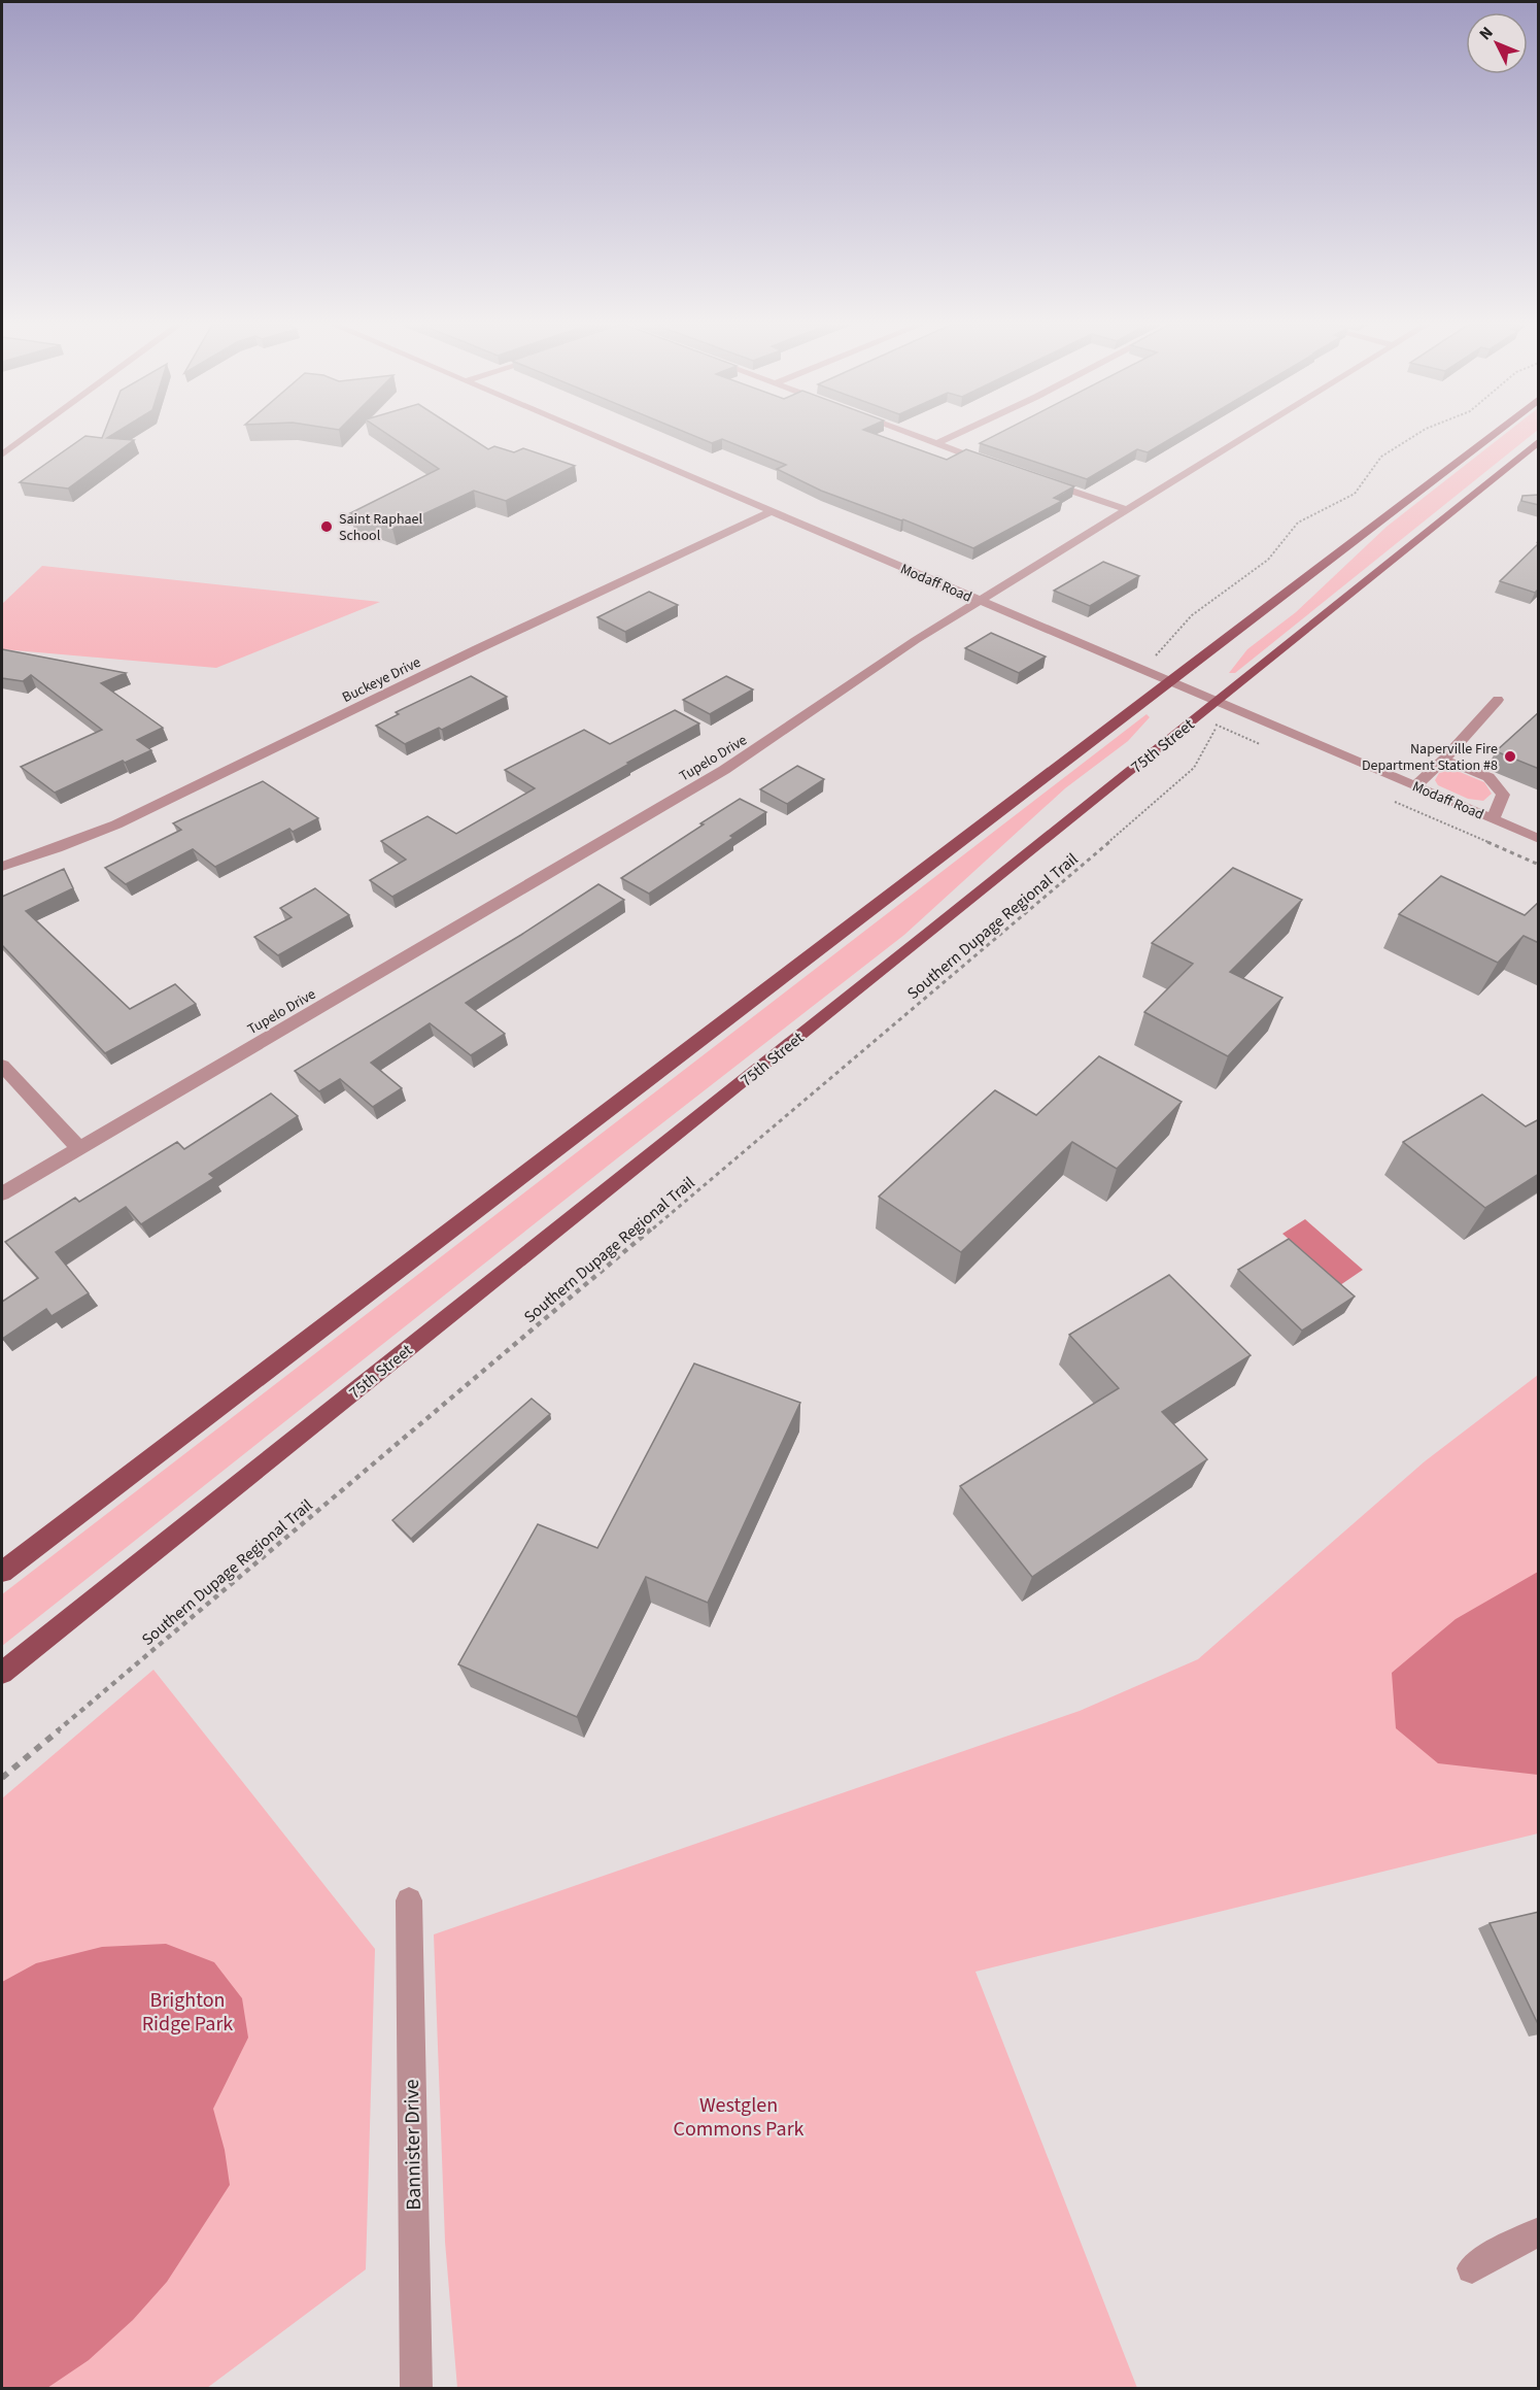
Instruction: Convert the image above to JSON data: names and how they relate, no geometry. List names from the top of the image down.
{
  "streets": {
    "main road": ["75th Street"],
    "street": [
      "Modaff Road",
      "Buckeye Drive",
      "Tupelo Drive",
      "Bannister Drive"
    ],
    "path": ["Southern Dupage Regional Trail"]
  },
  "crossings": [
    ["Modaff Road", "Buckeye Drive"],
    ["Modaff Road", "75th Street"],
    ["Modaff Road", "Tupelo Drive"]
  ],
  "parks": ["Brighton Ridge Park", "Westglen Commons Park"],
  "places": ["Saint Raphael School", "Naperville Fire Department Station #8"],
  "north": "top left"
}
